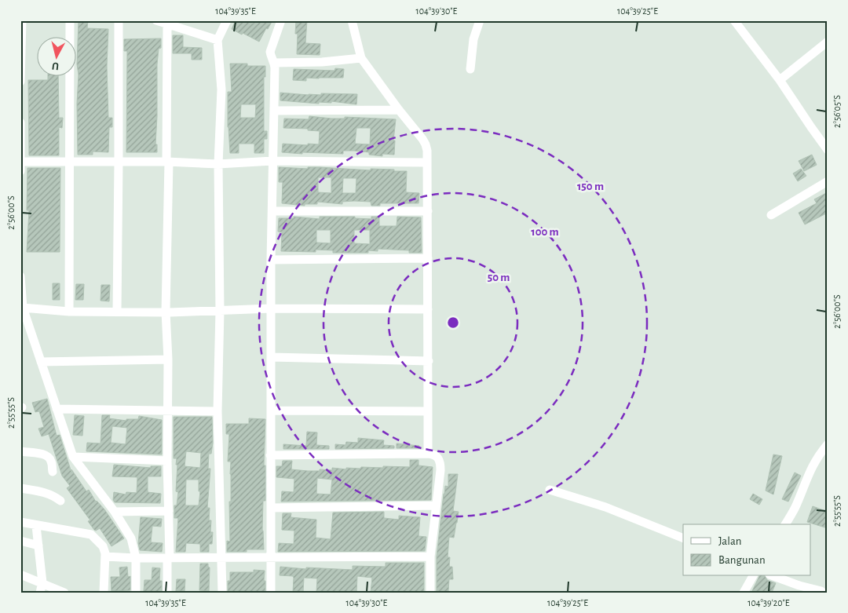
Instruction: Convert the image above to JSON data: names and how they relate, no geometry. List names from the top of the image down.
{
  "legend": ["Jalan", "Bangunan"],
  "north": "bottom",
  "coordinates": [
    "104°39'35\"E",
    "104°39'30\"E",
    "104°39'25\"E",
    "2°56'05\"S",
    "2°56'00\"S",
    "2°55'55\"S",
    "104°39'20\"E"
  ],
  "rings": ["150 m", "100 m", "50 m"]
}
